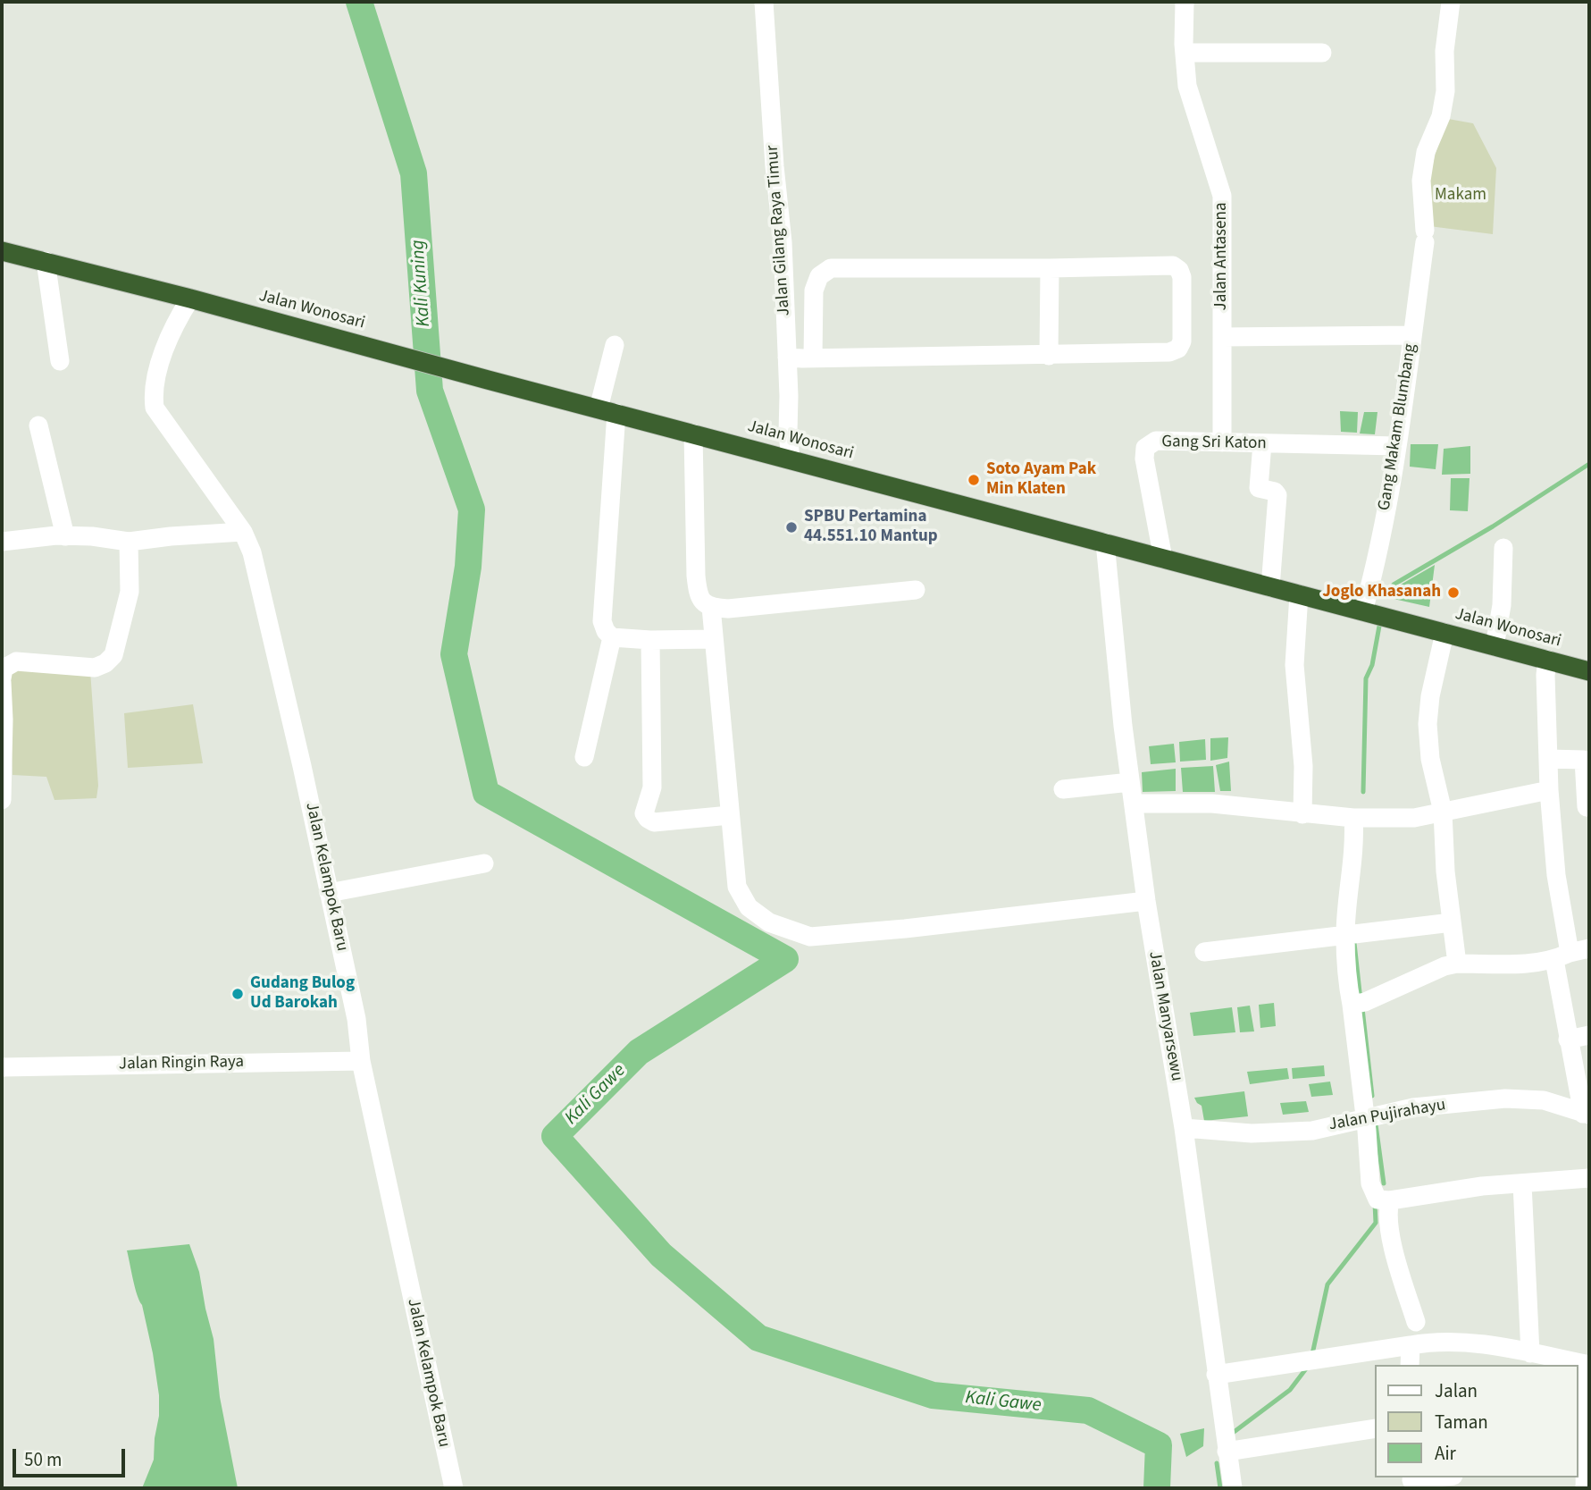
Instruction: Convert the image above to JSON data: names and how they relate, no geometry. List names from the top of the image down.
{
  "streets": {
    "highway": ["Jalan Wonosari"],
    "street": [
      "Jalan Gilang Raya Timur",
      "Jalan Antasena",
      "Gang Makam Blumbang",
      "Gang Sri Katon",
      "Jalan Kelampok Baru",
      "Jalan Manyarsewu",
      "Jalan Ringin Raya",
      "Jalan Pujirahayu"
    ]
  },
  "crossings": [
    ["Jalan Gilang Raya Timur", "Jalan Wonosari"],
    ["Jalan Antasena", "Gang Sri Katon"],
    ["Jalan Wonosari", "Gang Makam Blumbang"],
    ["Jalan Wonosari", "Gang Sri Katon"],
    ["Jalan Wonosari", "Jalan Kelampok Baru"],
    ["Jalan Wonosari", "Jalan Manyarsewu"],
    ["Gang Makam Blumbang", "Gang Sri Katon"],
    ["Jalan Kelampok Baru", "Jalan Ringin Raya"],
    ["Jalan Manyarsewu", "Jalan Pujirahayu"]
  ],
  "water": ["Kali Kuning", "Kali Gawe"],
  "parks": ["Makam"],
  "places": [
    "Soto Ayam Pak Min Klaten",
    "SPBU Pertamina 44.551.10 Mantup",
    "Joglo Khasanah",
    "Gudang Bulog Ud Barokah"
  ],
  "legend": ["Jalan", "Taman", "Air"],
  "scale_bar": "50 m"
}
